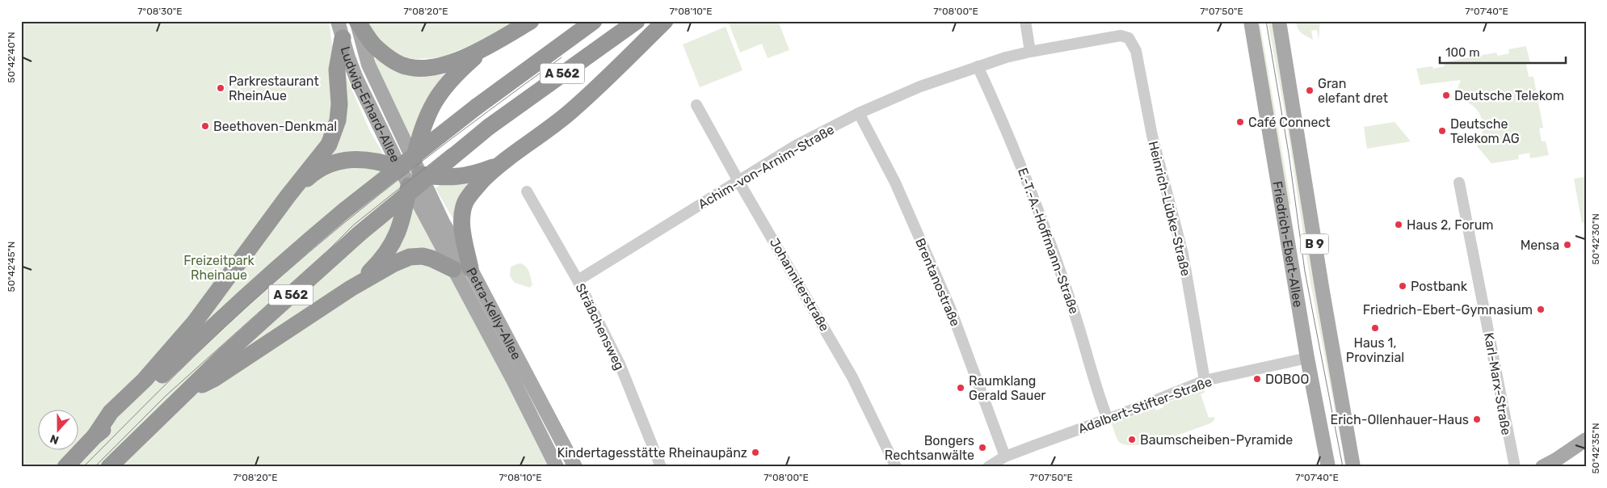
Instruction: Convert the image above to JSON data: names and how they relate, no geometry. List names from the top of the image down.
{
  "streets": {
    "highway": ["A 562"],
    "main road": [
      "Ludwig-Erhard-Allee",
      "Friedrich-Ebert-Allee",
      "B 9",
      "Petra-Kelly-Allee"
    ],
    "street": [
      "Achim-von-Arnim-Straße",
      "Heinrich-Lübke-Straße",
      "E.-T.-A.-Hoffmann-Straße",
      "Brentanostraße",
      "Johanniterstraße",
      "Sträßchensweg",
      "Karl-Marx-Straße",
      "Adalbert-Stifter-Straße"
    ]
  },
  "crossings": [
    ["Ludwig-Erhard-Allee", "Petra-Kelly-Allee"],
    ["Achim-von-Arnim-Straße", "Heinrich-Lübke-Straße"],
    ["Achim-von-Arnim-Straße", "E.-T.-A.-Hoffmann-Straße"],
    ["Achim-von-Arnim-Straße", "Brentanostraße"],
    ["Achim-von-Arnim-Straße", "Johanniterstraße"],
    ["Achim-von-Arnim-Straße", "Sträßchensweg"],
    ["Heinrich-Lübke-Straße", "Adalbert-Stifter-Straße"],
    ["E.-T.-A.-Hoffmann-Straße", "Adalbert-Stifter-Straße"],
    ["Friedrich-Ebert-Allee", "Adalbert-Stifter-Straße"],
    ["Brentanostraße", "Adalbert-Stifter-Straße"]
  ],
  "parks": ["Freizeitpark Rheinaue"],
  "places": [
    "Parkrestaurant RheinAue",
    "Gran elefant dret",
    "Deutsche Telekom",
    "Café Connect",
    "Beethoven-Denkmal",
    "Deutsche Telekom AG",
    "Haus 2, Forum",
    "Mensa",
    "Postbank",
    "Friedrich-Ebert-Gymnasium",
    "Haus 1, Provinzial",
    "DOBOO",
    "Raumklang Gerald Sauer",
    "Erich-Ollenhauer-Haus",
    "Baumscheiben-Pyramide",
    "Bongers Rechtsanwälte",
    "Kindertagesstätte Rheinaupänz"
  ],
  "scale_bar": "100 m",
  "north": "bottom",
  "coordinates": [
    "7°08'30\"E",
    "7°08'20\"E",
    "7°08'10\"E",
    "7°08'00\"E",
    "7°07'50\"E",
    "7°07'40\"E",
    "50°42'40\"N",
    "50°42'30\"N",
    "50°42'45\"N",
    "50°42'35\"N"
  ]
}
